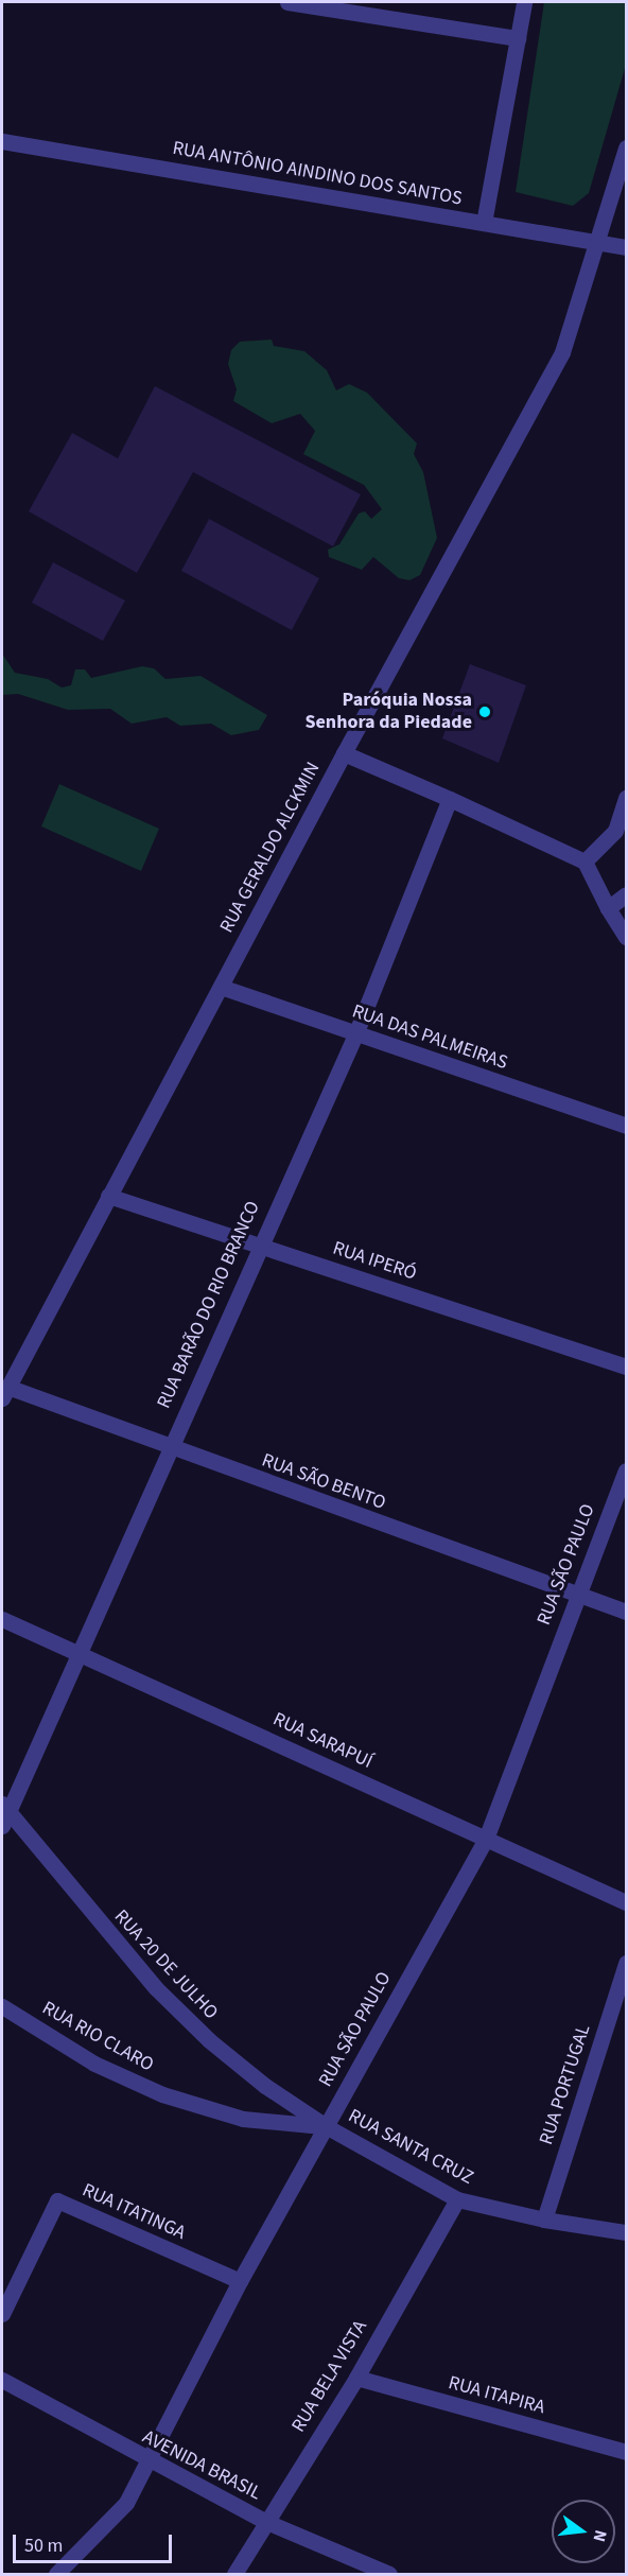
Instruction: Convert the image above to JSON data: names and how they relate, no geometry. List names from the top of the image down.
{
  "streets": {
    "street": [
      "RUA ANTÔNIO AINDINO DOS SANTOS",
      "RUA GERALDO ALCKMIN",
      "RUA DAS PALMEIRAS",
      "RUA IPERÓ",
      "RUA BARÃO DO RIO BRANCO",
      "RUA SÃO BENTO",
      "RUA SÃO PAULO",
      "RUA SARAPUÍ",
      "RUA 20 DE JULHO",
      "RUA RIO CLARO",
      "RUA PORTUGAL",
      "RUA SANTA CRUZ",
      "RUA ITATINGA",
      "RUA BELA VISTA",
      "RUA ITAPIRA",
      "AVENIDA BRASIL"
    ]
  },
  "crossings": [
    ["RUA ANTÔNIO AINDINO DOS SANTOS", "RUA GERALDO ALCKMIN"],
    ["RUA GERALDO ALCKMIN", "RUA DAS PALMEIRAS"],
    ["RUA GERALDO ALCKMIN", "RUA IPERÓ"],
    ["RUA GERALDO ALCKMIN", "RUA SÃO BENTO"],
    ["RUA DAS PALMEIRAS", "RUA BARÃO DO RIO BRANCO"],
    ["RUA IPERÓ", "RUA BARÃO DO RIO BRANCO"],
    ["RUA BARÃO DO RIO BRANCO", "RUA SÃO BENTO"],
    ["RUA BARÃO DO RIO BRANCO", "RUA SARAPUÍ"],
    ["RUA BARÃO DO RIO BRANCO", "RUA 20 DE JULHO"],
    ["RUA SÃO BENTO", "RUA SÃO PAULO"],
    ["RUA SÃO PAULO", "RUA SARAPUÍ"],
    ["RUA SÃO PAULO", "RUA 20 DE JULHO"],
    ["RUA SÃO PAULO", "RUA RIO CLARO"],
    ["RUA SÃO PAULO", "RUA SANTA CRUZ"],
    ["RUA SÃO PAULO", "RUA ITATINGA"],
    ["RUA SÃO PAULO", "AVENIDA BRASIL"],
    ["RUA 20 DE JULHO", "RUA RIO CLARO"],
    ["RUA 20 DE JULHO", "RUA SANTA CRUZ"],
    ["RUA RIO CLARO", "RUA SANTA CRUZ"],
    ["RUA PORTUGAL", "RUA SANTA CRUZ"],
    ["RUA SANTA CRUZ", "RUA BELA VISTA"],
    ["RUA BELA VISTA", "RUA ITAPIRA"],
    ["RUA BELA VISTA", "AVENIDA BRASIL"]
  ],
  "places": ["Paróquia Nossa Senhora da Piedade"],
  "scale_bar": "50 m",
  "north": "right"
}
